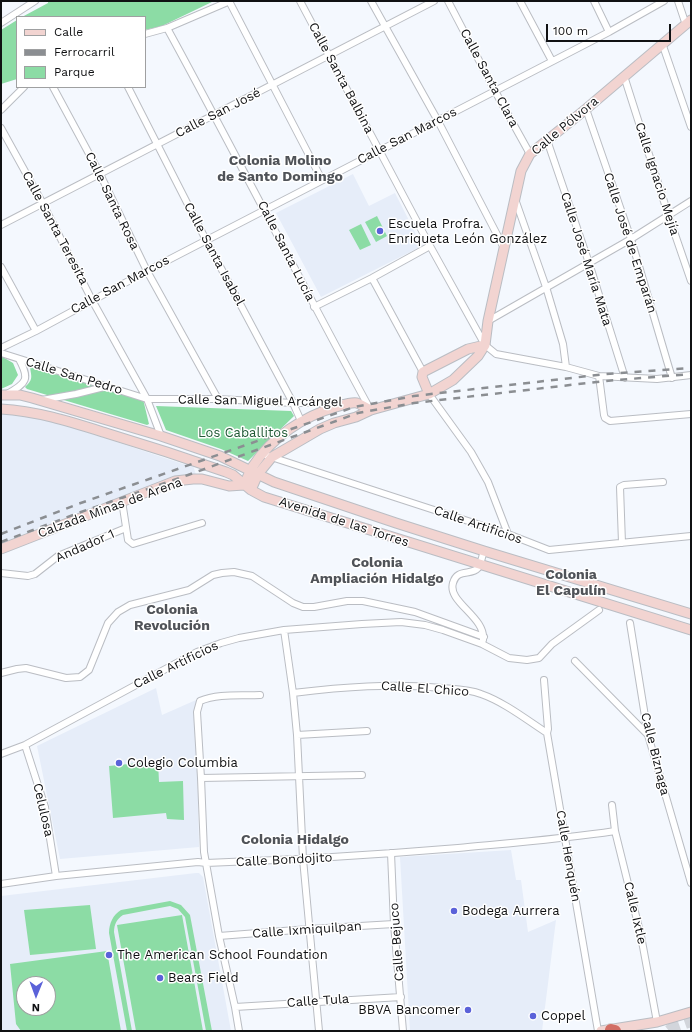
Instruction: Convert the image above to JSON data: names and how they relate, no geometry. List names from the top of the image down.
{
  "streets": {
    "street": [
      "Calle Santa Balbina",
      "Calle Santa Clara",
      "Calle San José",
      "Calle Pólvora",
      "Calle San Marcos",
      "Calle Ignacio Mejía",
      "Calle Santa Rosa",
      "Calle Santa Teresita",
      "Calle José de Emparán",
      "Calle Santa Lucía",
      "Calle Santa Isabel",
      "Calle José María Mata",
      "Calle San Pedro",
      "Calle San Miguel Arcángel",
      "Calzada Minas de Arena",
      "Avenida de las Torres",
      "Calle Artificios",
      "Andador 1",
      "Calle El Chico",
      "Calle Biznaga",
      "Celulosa",
      "Calle Henquén",
      "Calle Bondojito",
      "Calle Ixtle",
      "Calle Ixmiquilpan",
      "Calle Bejuco",
      "Calle Tula"
    ]
  },
  "crossings": [
    ["Calle Santa Balbina", "Calle San José"],
    ["Calle Santa Balbina", "Calle Pólvora"],
    ["Calle Santa Balbina", "Calle San Marcos"],
    ["Calle Santa Clara", "Calle Pólvora"],
    ["Calle Santa Clara", "Calle San Marcos"],
    ["Calle San José", "Calle Santa Rosa"],
    ["Calle San José", "Calle Santa Teresita"],
    ["Calle San José", "Calle Santa Lucía"],
    ["Calle San José", "Calle Santa Isabel"],
    ["Calle Pólvora", "Calle Ignacio Mejía"],
    ["Calle Pólvora", "Calle José de Emparán"],
    ["Calle Pólvora", "Calle José María Mata"],
    ["Calle San Marcos", "Calle Santa Rosa"],
    ["Calle San Marcos", "Calle Santa Teresita"],
    ["Calle San Marcos", "Calle Santa Lucía"],
    ["Calle San Marcos", "Calle Santa Isabel"],
    ["Calle Santa Rosa", "Calle San Miguel Arcángel"],
    ["Calle Santa Teresita", "Calle San Pedro"],
    ["Calle Santa Teresita", "Calle San Miguel Arcángel"],
    ["Calle Santa Teresita", "Avenida de las Torres"],
    ["Calle Santa Lucía", "Calle San Miguel Arcángel"],
    ["Calle Santa Isabel", "Calle San Miguel Arcángel"],
    ["Calle San Pedro", "Calle San Miguel Arcángel"],
    ["Calzada Minas de Arena", "Avenida de las Torres"],
    ["Calle Artificios", "Celulosa"],
    ["Calle El Chico", "Calle Henquén"],
    ["Celulosa", "Calle Bondojito"],
    ["Calle Henquén", "Calle Bondojito"],
    ["Calle Bondojito", "Calle Ixtle"],
    ["Calle Bondojito", "Calle Bejuco"],
    ["Calle Ixmiquilpan", "Calle Bejuco"],
    ["Calle Bejuco", "Calle Tula"]
  ],
  "districts": [
    "Colonia Molino de Santo Domingo",
    "Colonia Ampliación Hidalgo",
    "Colonia El Capulín",
    "Colonia Revolución",
    "Colonia Hidalgo"
  ],
  "parks": ["Los Caballitos"],
  "places": [
    "Escuela Profra. Enriqueta León González",
    "Colegio Columbia",
    "Bodega Aurrera",
    "The American School Foundation",
    "Bears Field",
    "BBVA Bancomer",
    "Coppel"
  ],
  "legend": ["Calle", "Ferrocarril", "Parque"],
  "scale_bar": "100 m",
  "north": "bottom"
}
